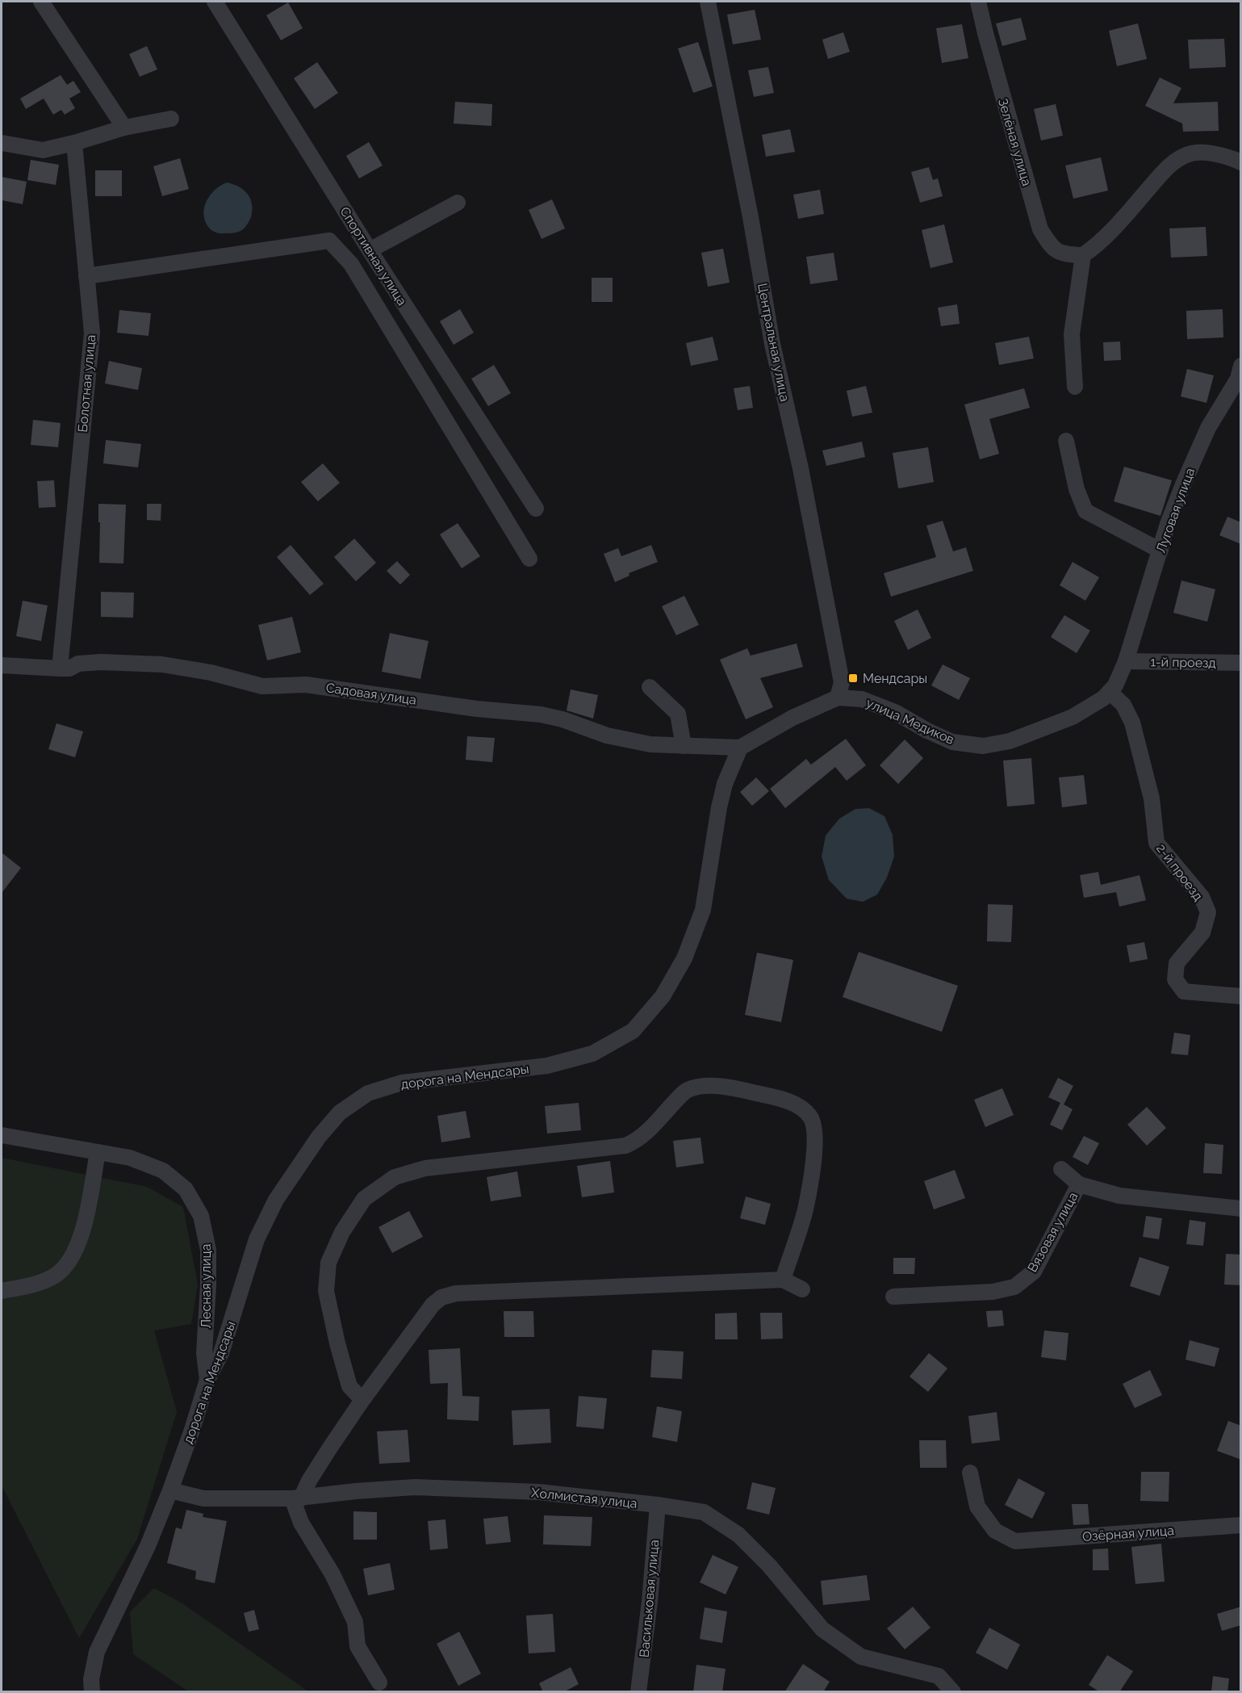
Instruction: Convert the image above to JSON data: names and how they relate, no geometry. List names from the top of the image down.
{
  "streets": {
    "street": [
      "Зелёная улица",
      "Спортивная улица",
      "Центральная улица",
      "Болотная улица",
      "Луговая улица",
      "1-й проезд",
      "Садовая улица",
      "улица Медиков",
      "2-й проезд",
      "дорога на Мендсары",
      "Вязовая улица",
      "Лесная улица",
      "Холмистая улица",
      "Озёрная улица",
      "Васильковая улица"
    ]
  },
  "crossings": [
    ["Центральная улица", "улица Медиков"],
    ["Болотная улица", "Садовая улица"],
    ["Луговая улица", "1-й проезд"],
    ["Луговая улица", "улица Медиков"],
    ["1-й проезд", "улица Медиков"],
    ["Садовая улица", "дорога на Мендсары"],
    ["улица Медиков", "2-й проезд"],
    ["дорога на Мендсары", "Лесная улица"],
    ["дорога на Мендсары", "Холмистая улица"],
    ["Холмистая улица", "Васильковая улица"]
  ],
  "places": {
    "transit": ["Мендсары"]
  }
}
